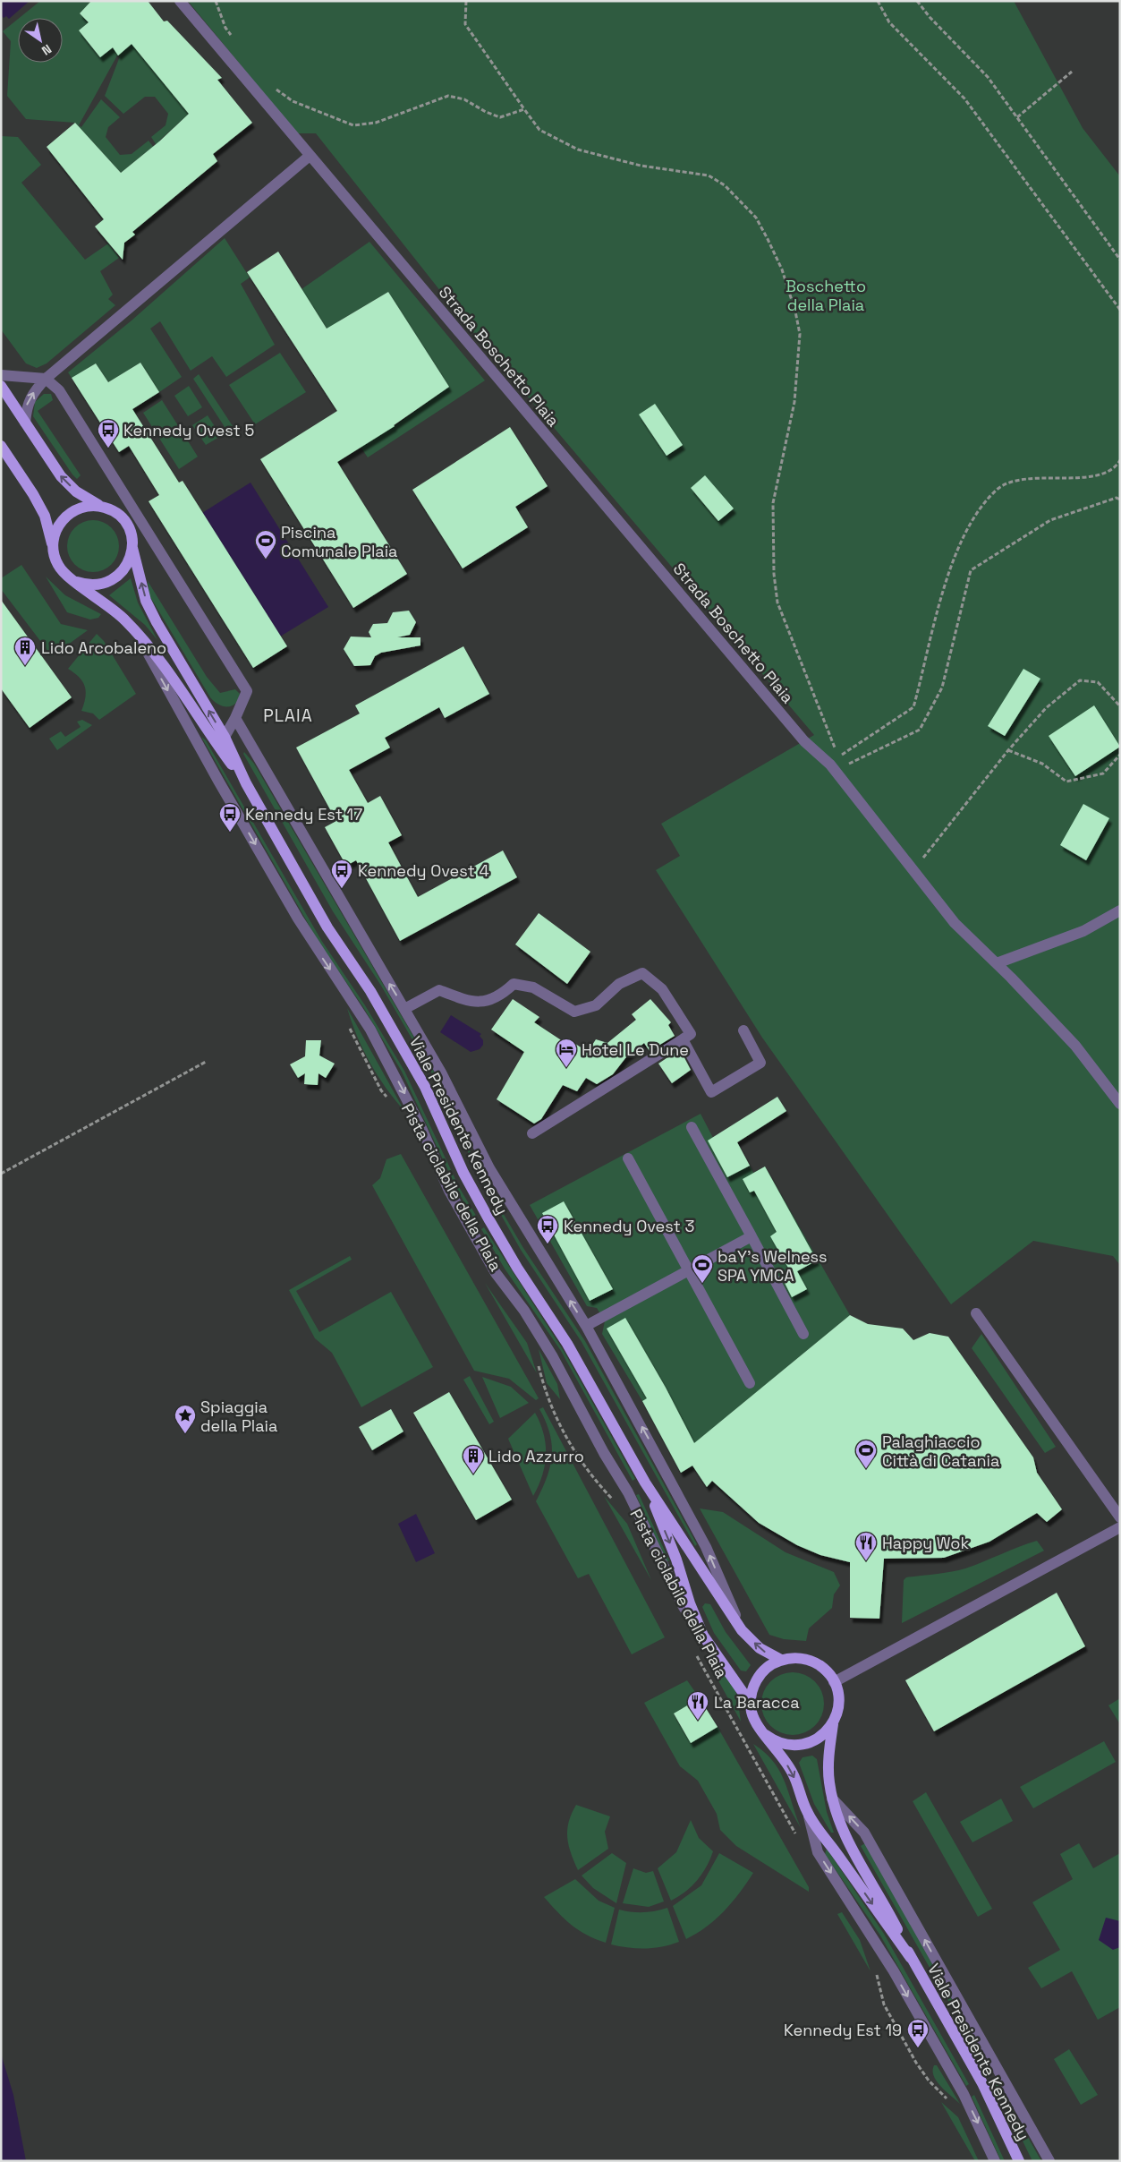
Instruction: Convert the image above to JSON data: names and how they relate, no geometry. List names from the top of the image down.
{
  "streets": {
    "main road": ["Viale Presidente Kennedy"],
    "street": ["Strada Boschetto Plaia"],
    "path": ["Pista ciclabile della Plaia"]
  },
  "districts": ["PLAIA"],
  "parks": ["Boschetto della Plaia"],
  "places": {
    "bus stop": [
      "Kennedy Ovest 5",
      "Kennedy Est 17",
      "Kennedy Ovest 4",
      "Kennedy Ovest 3",
      "Kennedy Est 19"
    ],
    "sports": ["Piscina Comunale Plaia", "baY's Welness SPA YMCA", "Palaghiaccio Città di Catania"],
    "building": ["Lido Arcobaleno", "Lido Azzurro"],
    "hotel": ["Hotel Le Dune"],
    "place": ["Spiaggia della Plaia"],
    "restaurant": ["Happy Wok", "La Baracca"]
  },
  "north": "bottom right"
}
